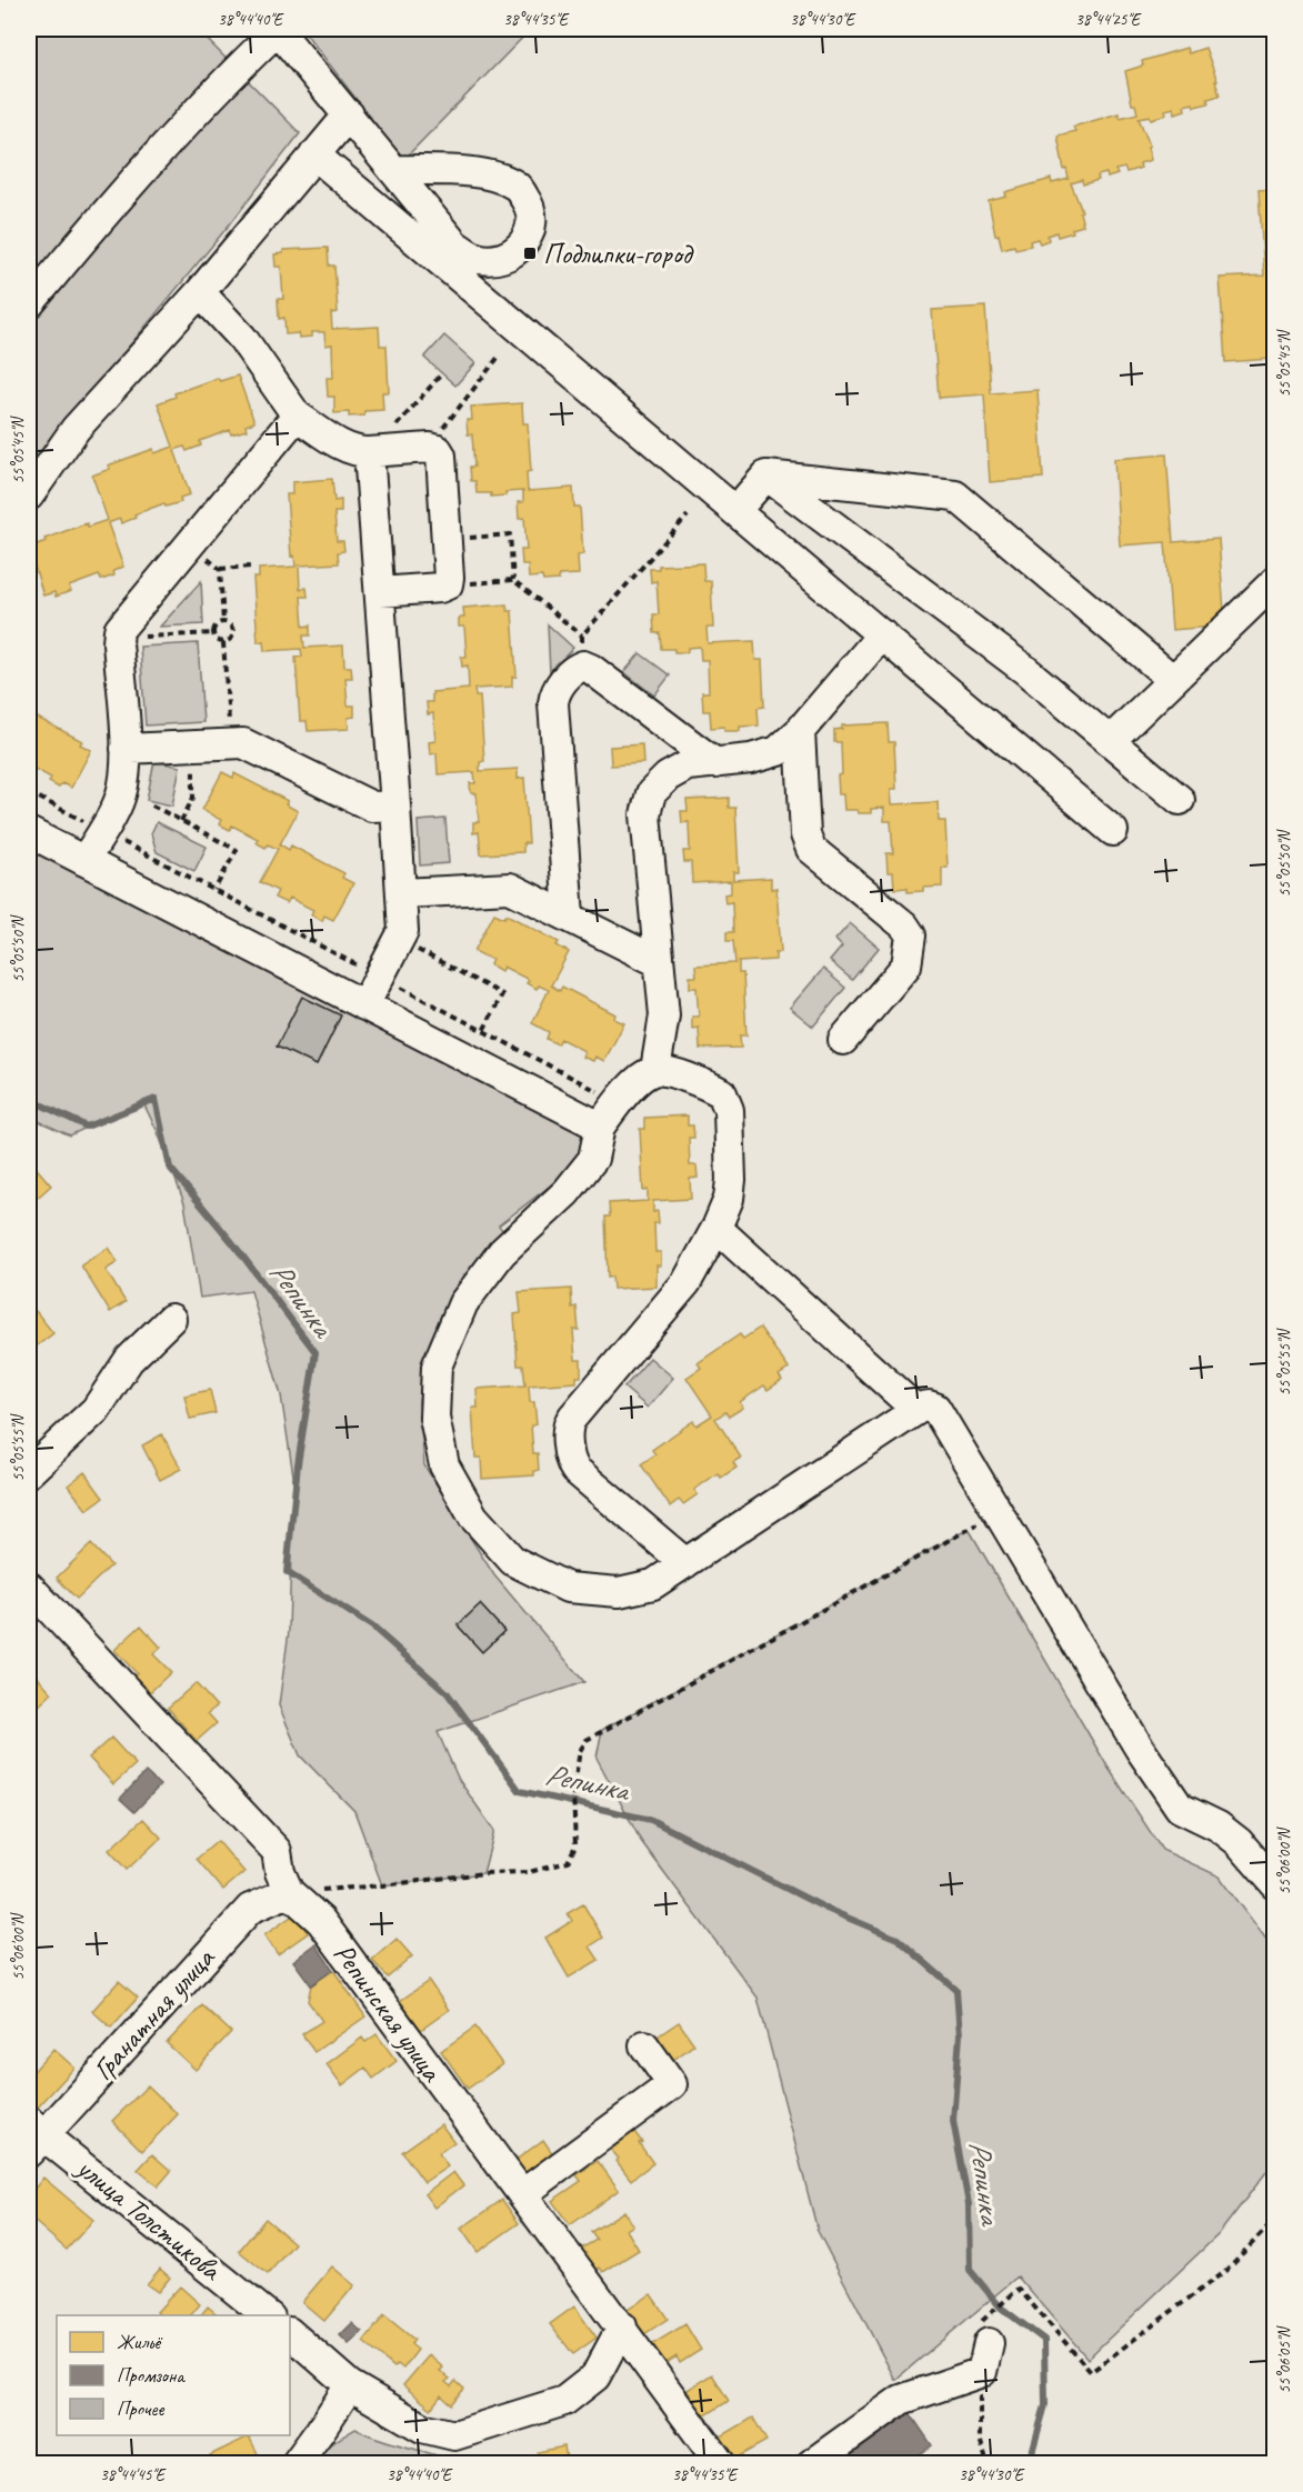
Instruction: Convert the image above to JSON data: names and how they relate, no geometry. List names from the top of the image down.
{
  "streets": {
    "street": ["Репинская улица", "Гранатная улица", "улица Толстикова"]
  },
  "crossings": [
    ["Репинская улица", "Гранатная улица"],
    ["Гранатная улица", "улица Толстикова"]
  ],
  "water": ["Репинка"],
  "places": {
    "transit": ["Подлипки-город"]
  },
  "legend": ["Жильё", "Промзона", "Прочее"],
  "coordinates": [
    "38°44'40\"E",
    "38°44'35\"E",
    "38°44'30\"E",
    "38°44'25\"E",
    "55°05'45\"N",
    "55°05'50\"N",
    "55°05'55\"N",
    "55°06'00\"N",
    "55°06'05\"N",
    "38°44'45\"E"
  ]
}
